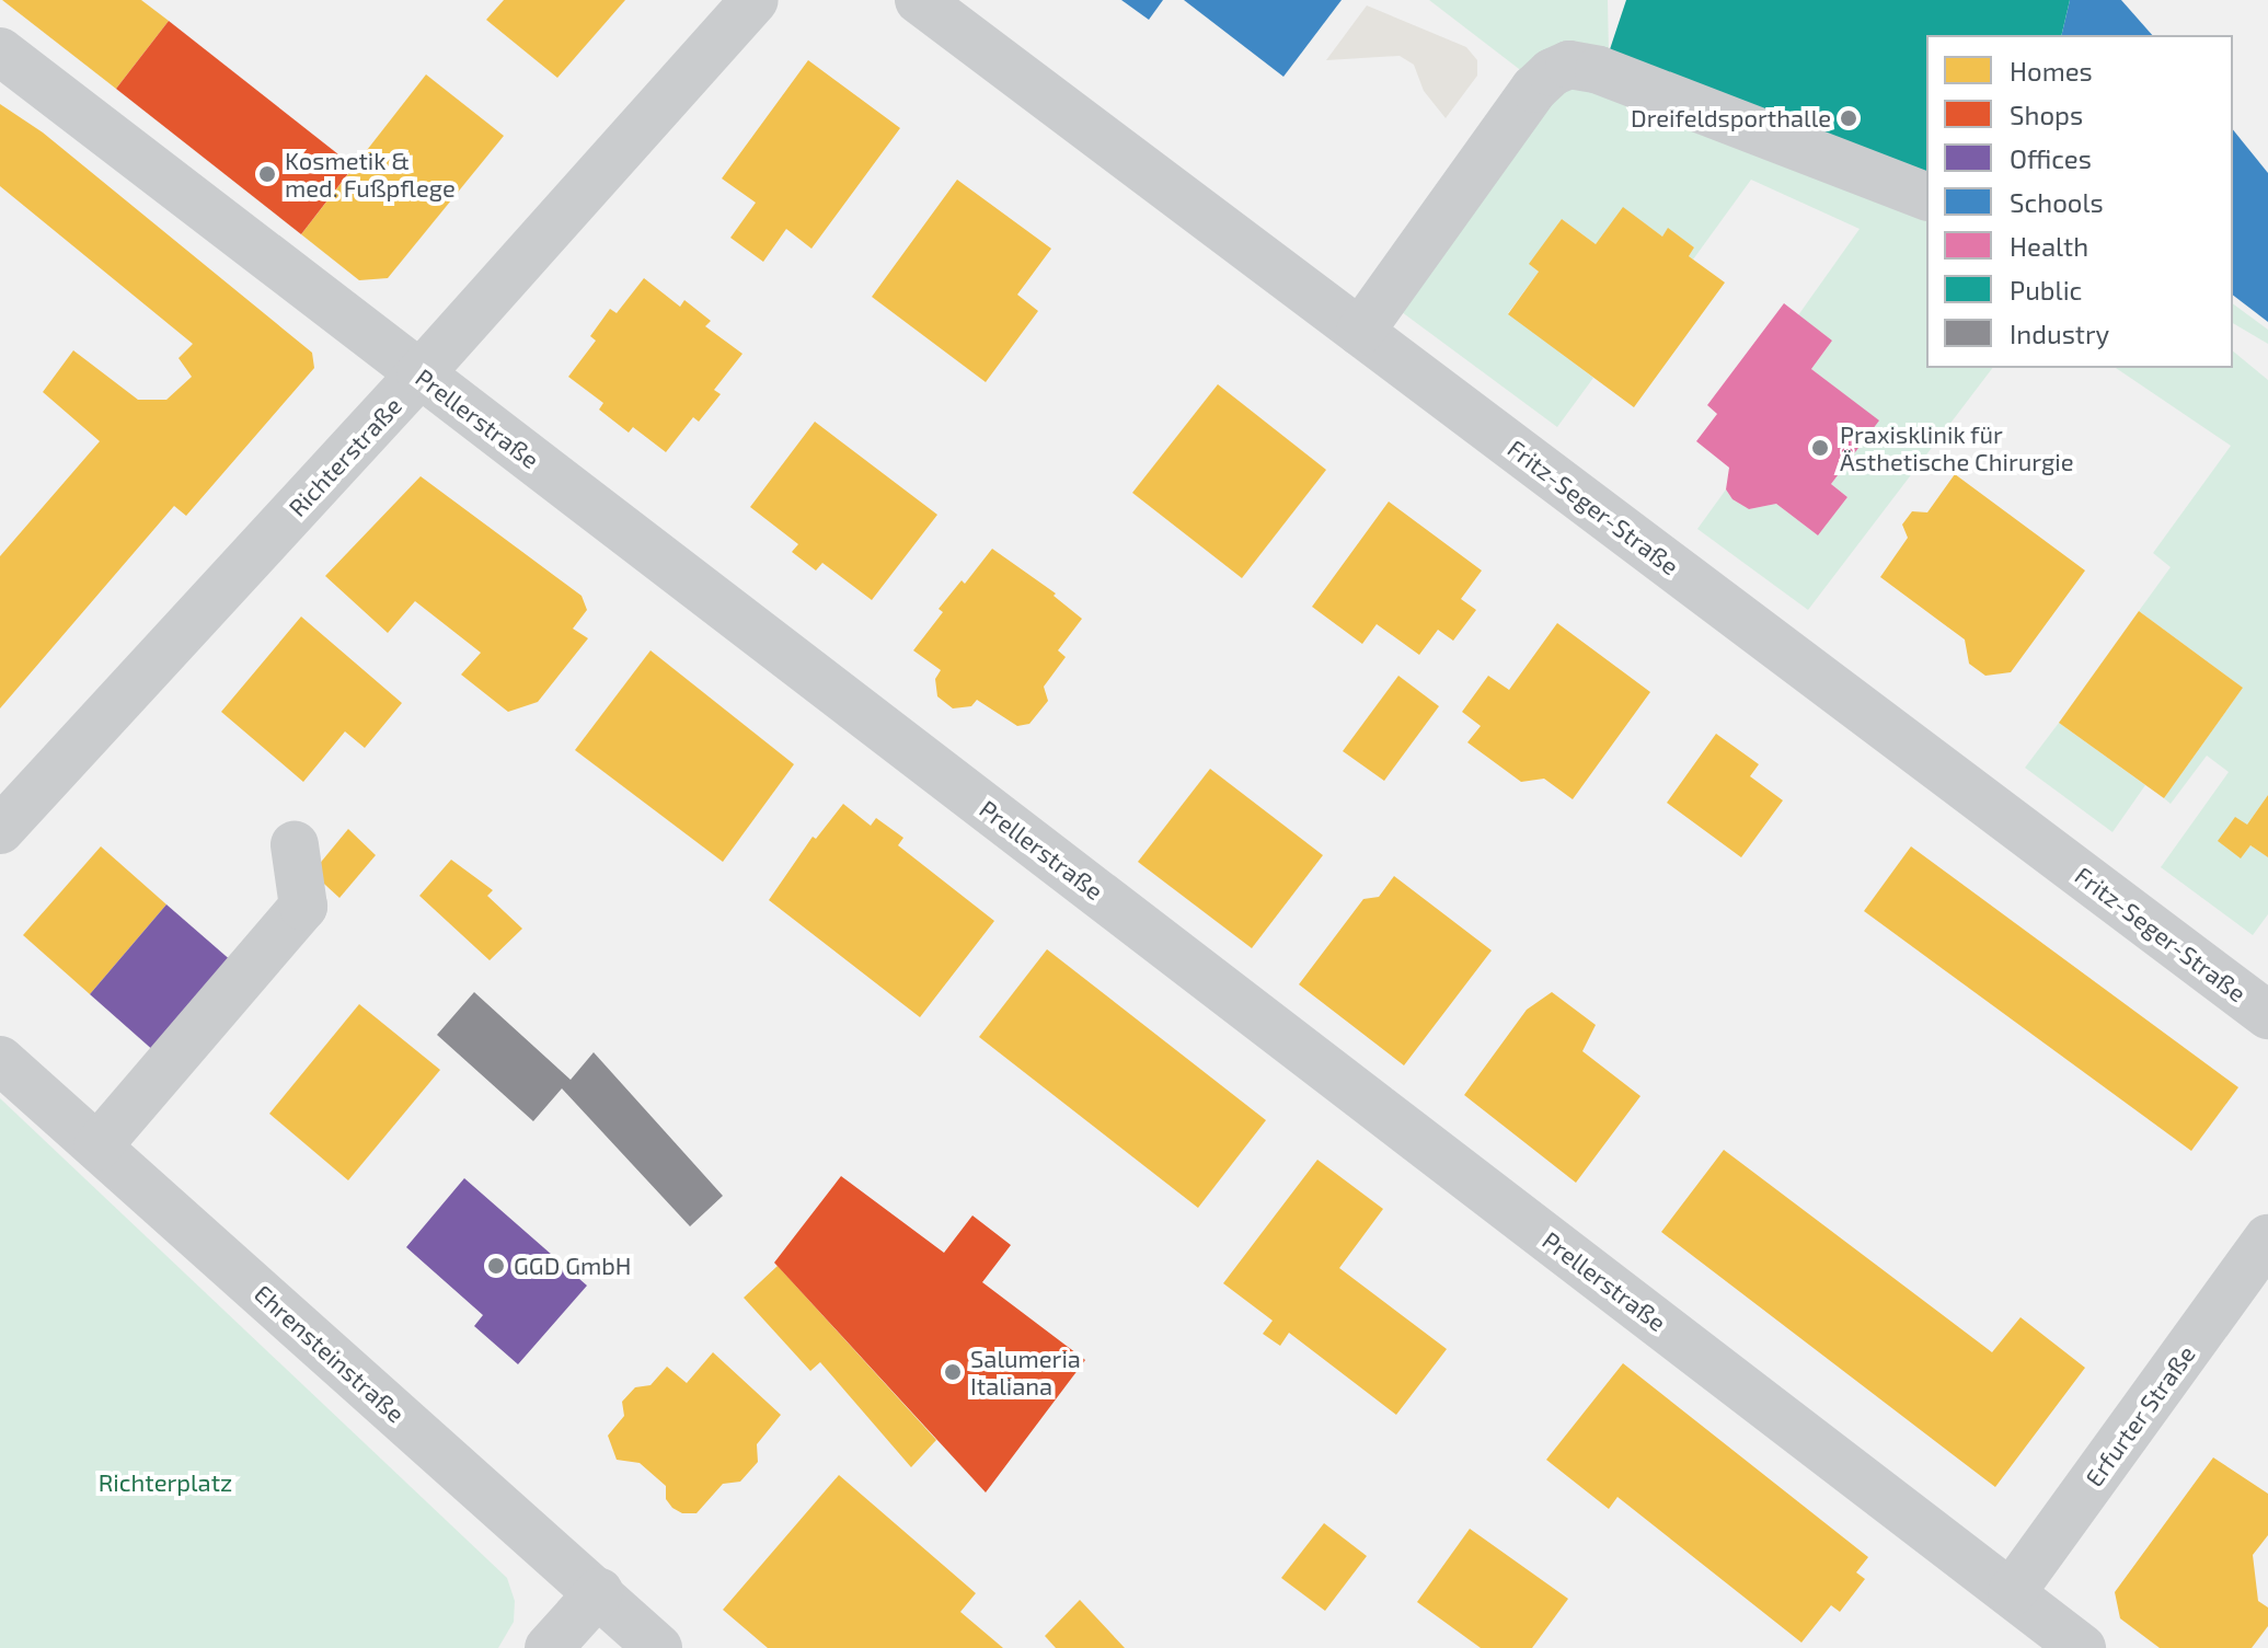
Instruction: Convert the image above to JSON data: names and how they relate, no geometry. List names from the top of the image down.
{
  "streets": {
    "street": [
      "Prellerstraße",
      "Richterstraße",
      "Fritz-Seger-Straße",
      "Ehrensteinstraße",
      "Erfurter Straße"
    ]
  },
  "crossings": [
    ["Prellerstraße", "Richterstraße"],
    ["Prellerstraße", "Erfurter Straße"]
  ],
  "parks": ["Richterplatz"],
  "places": [
    "Dreifeldsporthalle",
    "Kosmetik & med. Fußpflege",
    "Praxisklinik für Ästhetische Chirurgie",
    "GGD GmbH",
    "Salumeria Italiana"
  ],
  "legend": [
    "Homes",
    "Shops",
    "Offices",
    "Schools",
    "Health",
    "Public",
    "Industry"
  ]
}
